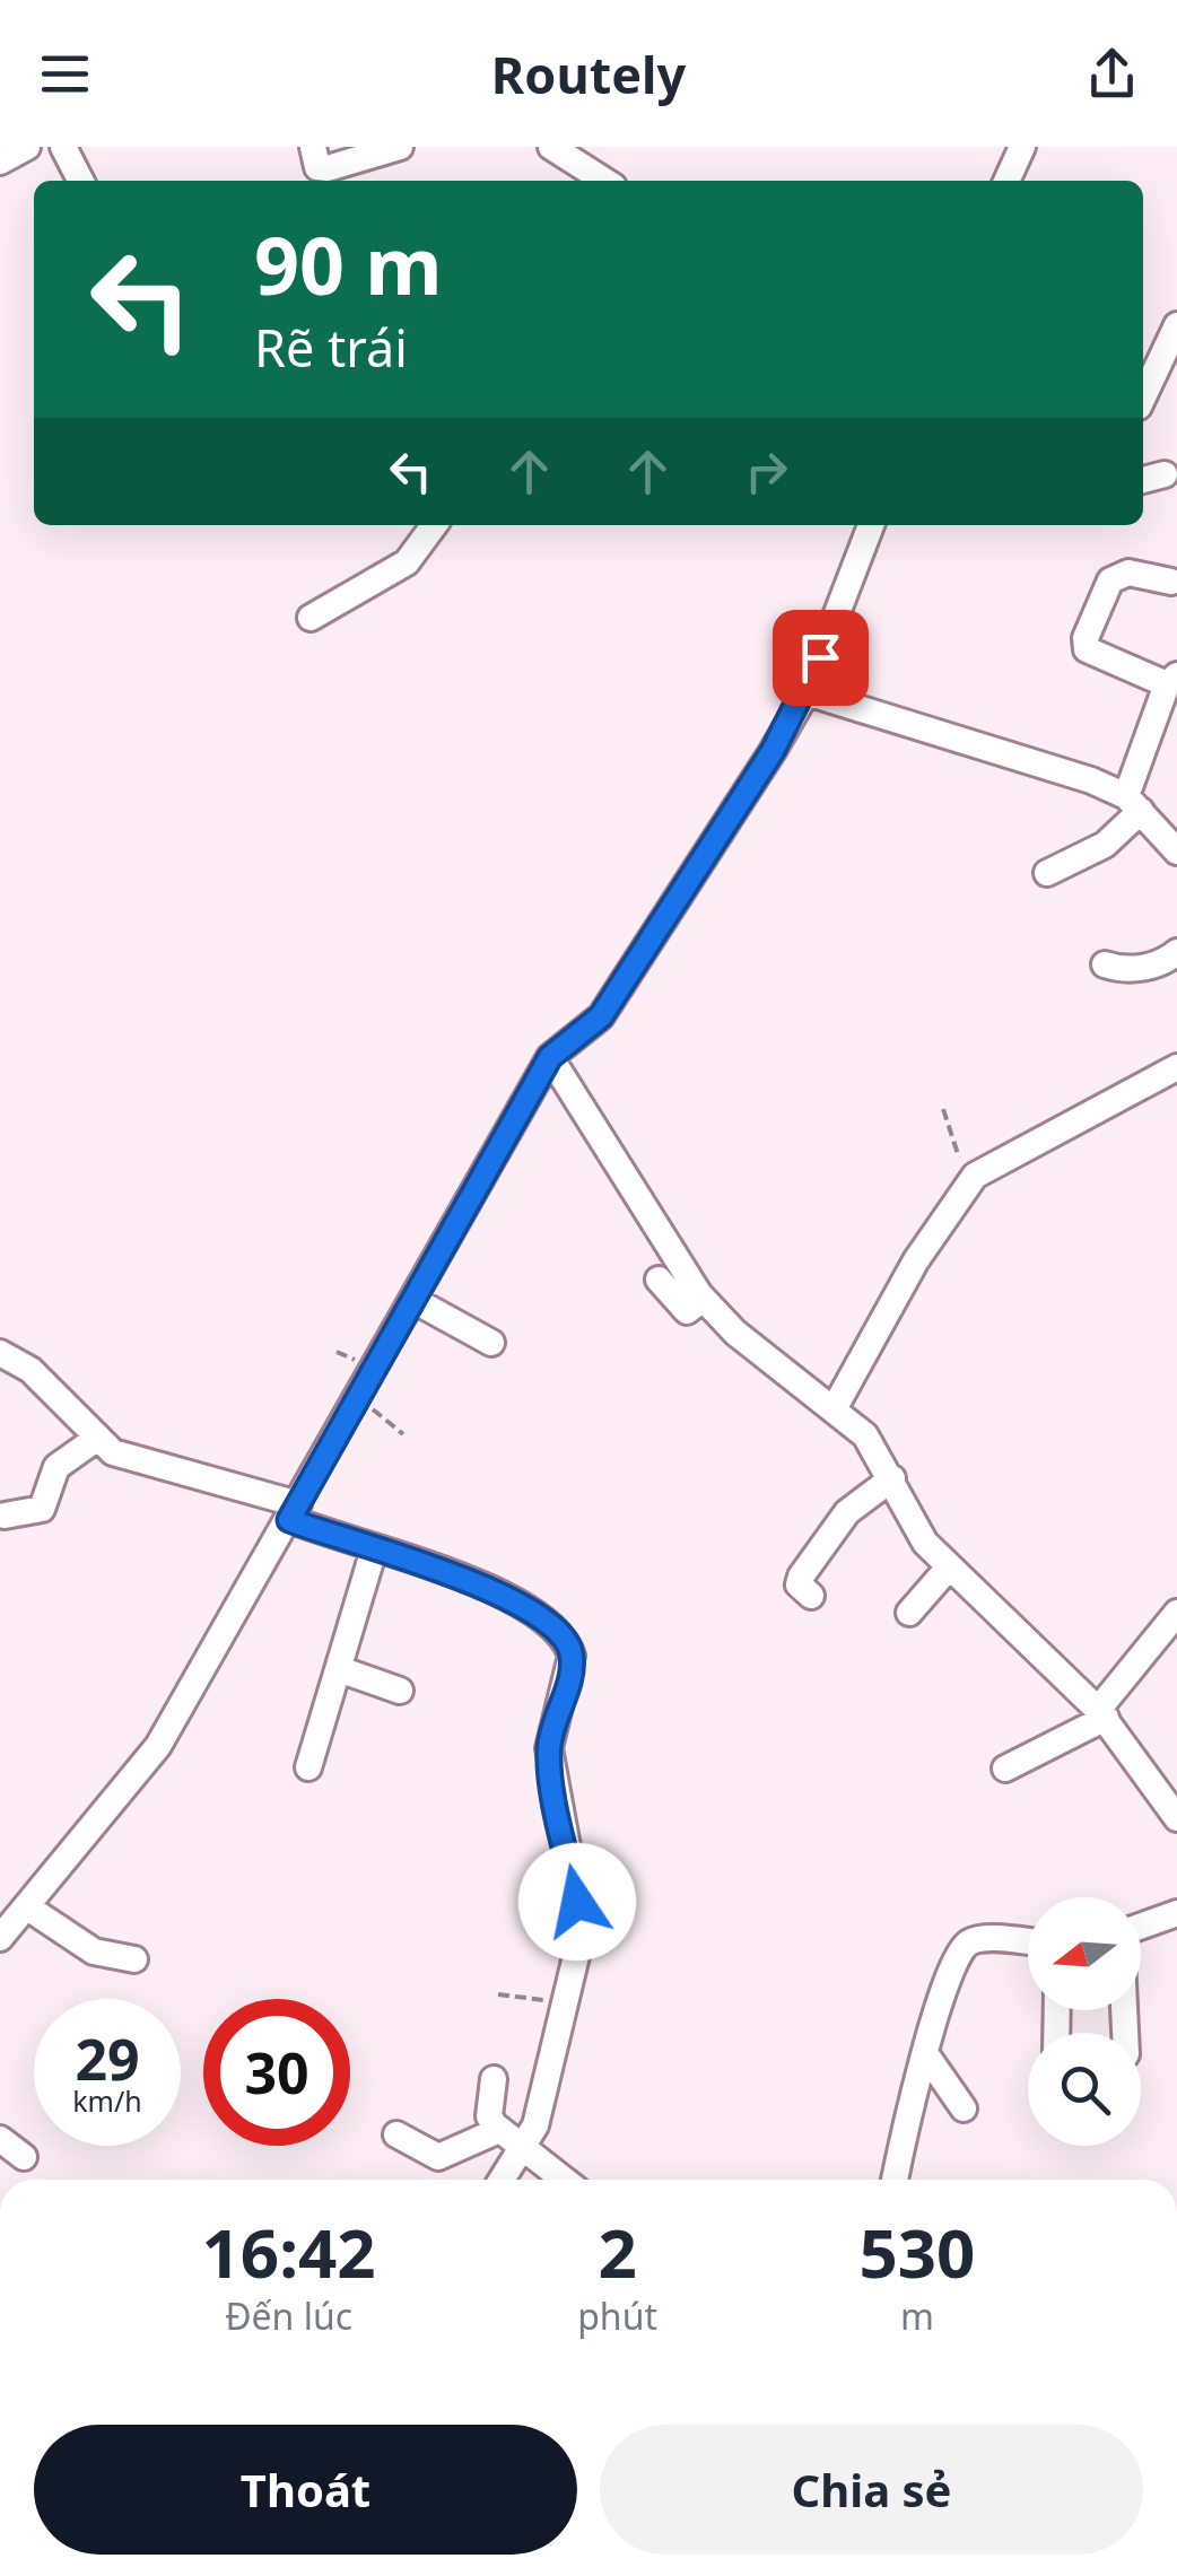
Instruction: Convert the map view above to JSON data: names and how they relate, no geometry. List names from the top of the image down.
{
  "north": "left",
  "page": {
    "header": "Routely",
    "turn": ["90 m", "Rẽ trái"],
    "speed": "29 km/h",
    "limit": "30",
    "eta": [
      "16:42",
      "Đến lúc",
      "2",
      "phút",
      "530",
      "m"
    ],
    "buttons": ["Thoát", "Chia sẻ"]
  }
}
